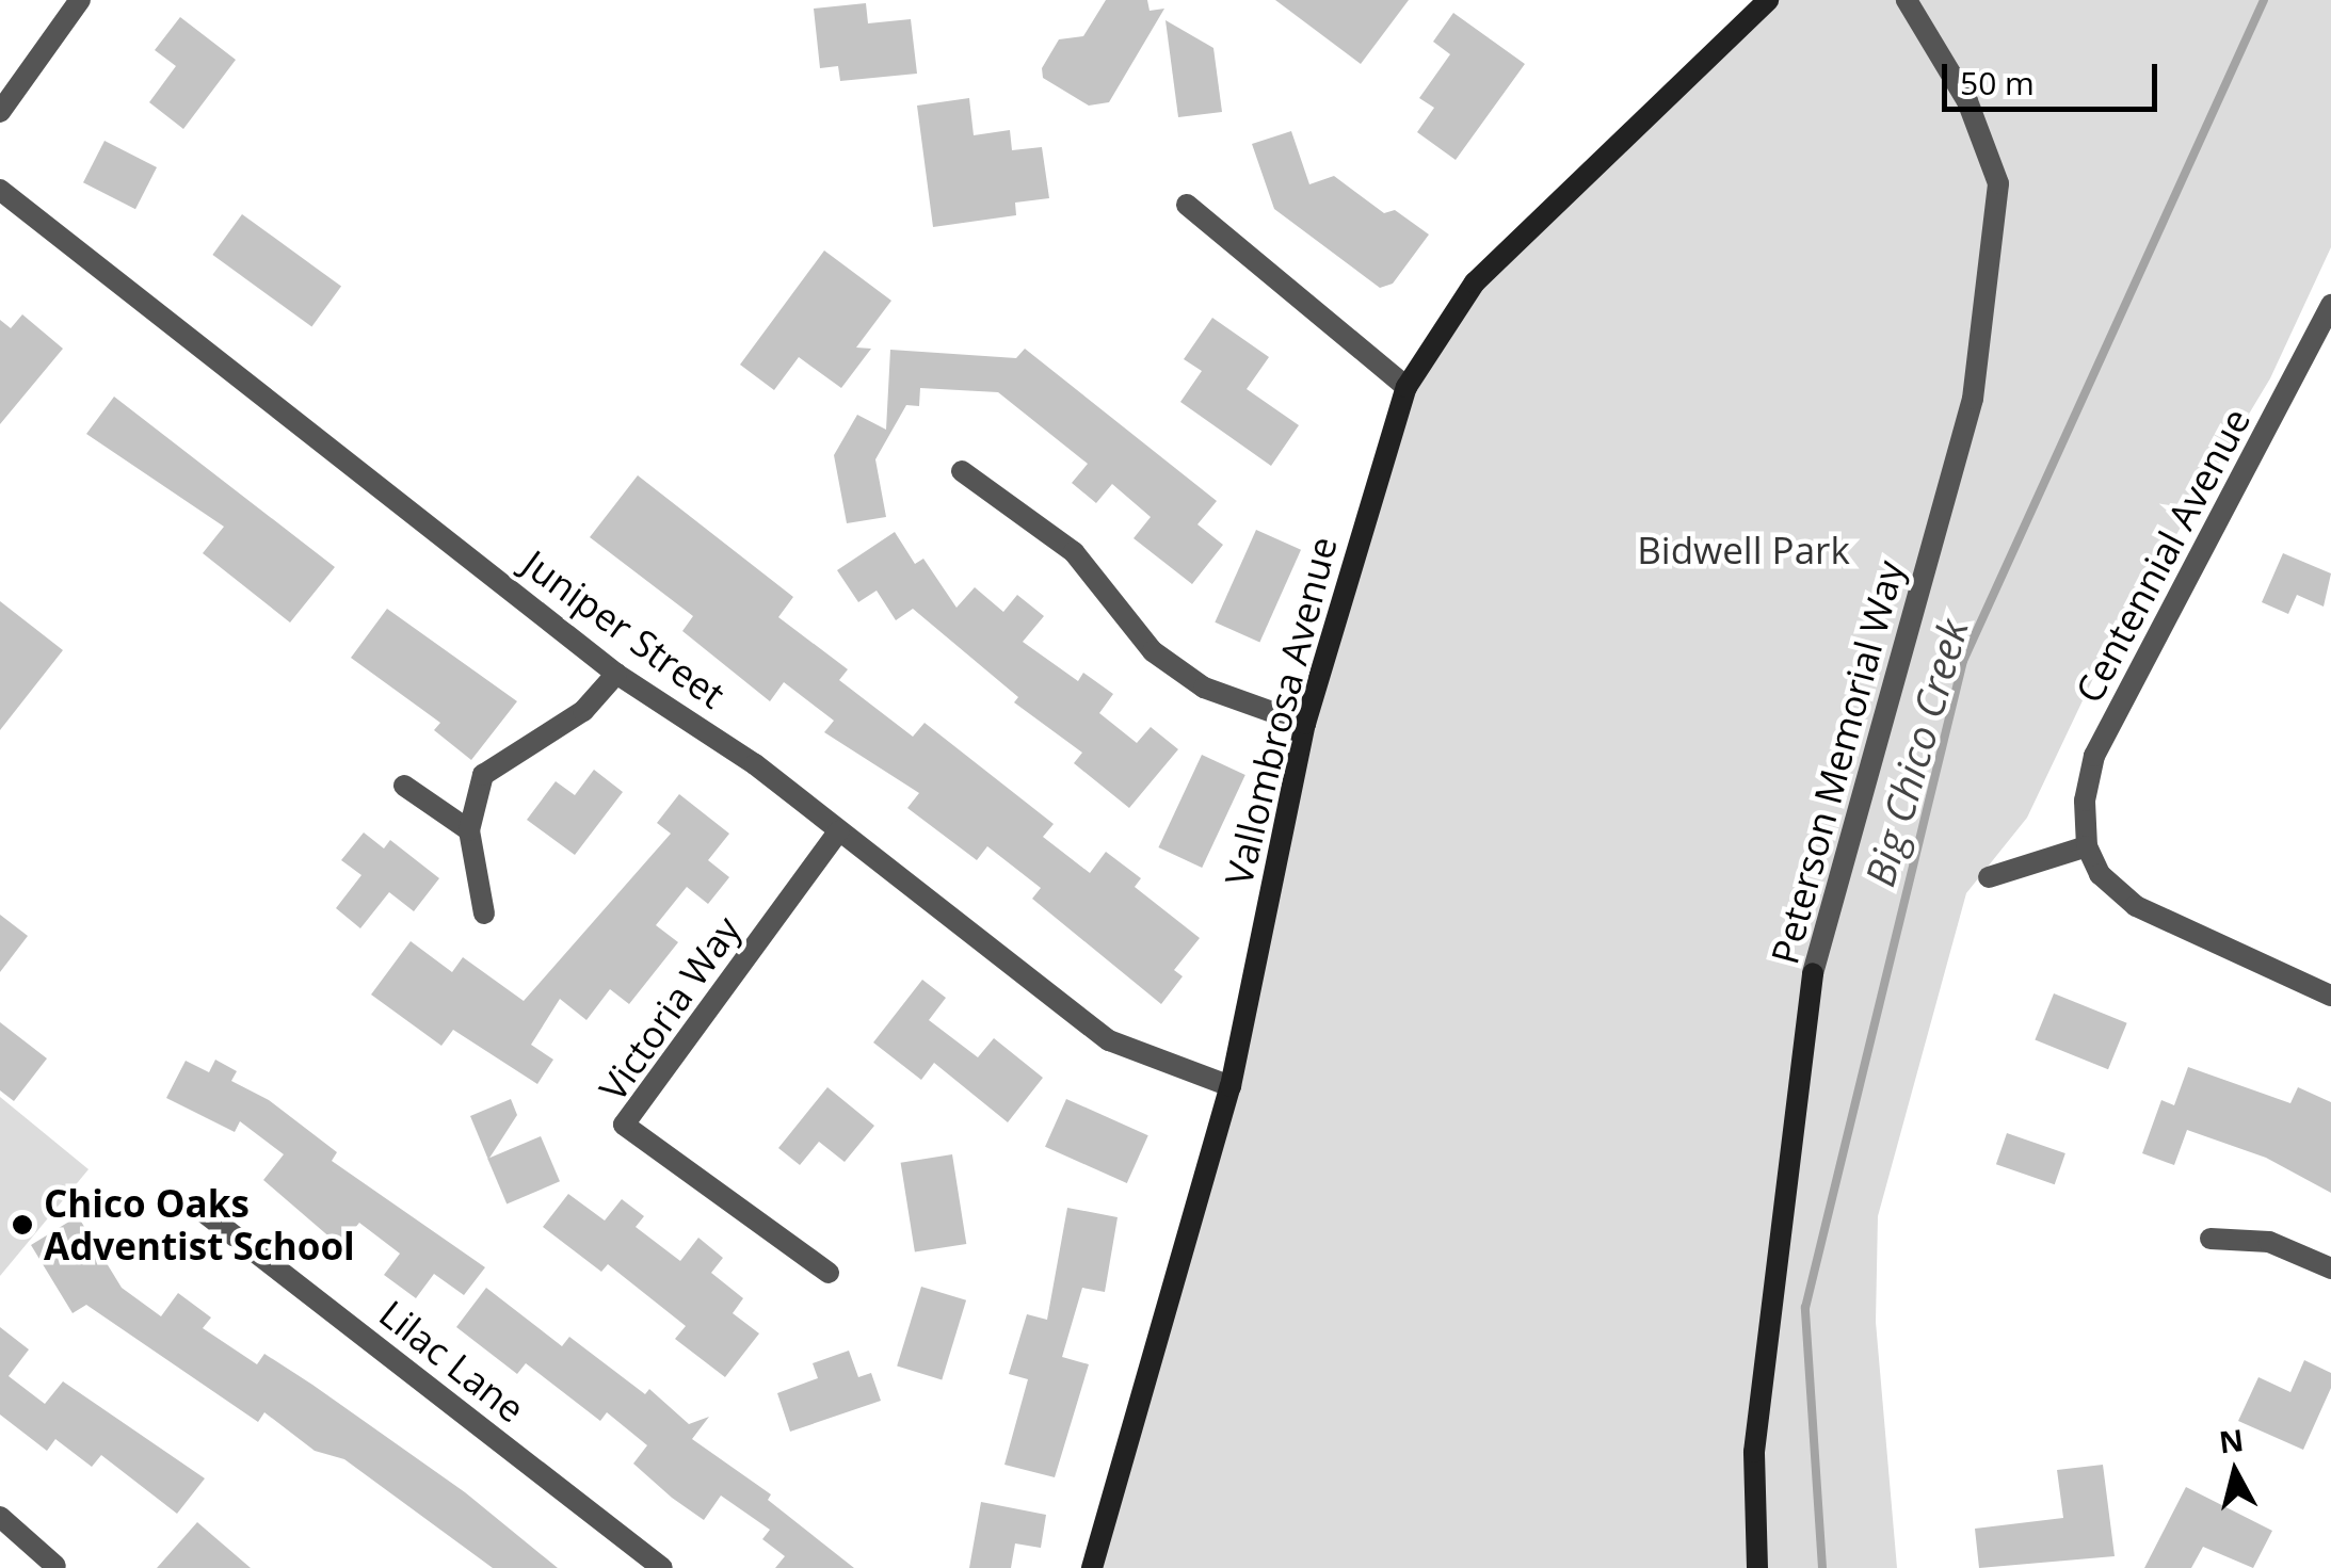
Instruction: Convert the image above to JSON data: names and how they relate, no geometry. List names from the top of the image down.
{
  "streets": {
    "street": [
      "Centennial Avenue",
      "Juniper Street",
      "Vallombrosa Avenue",
      "Peterson Memorial Way",
      "Victoria Way",
      "Lilac Lane"
    ]
  },
  "crossings": [
    ["Juniper Street", "Vallombrosa Avenue"],
    ["Juniper Street", "Victoria Way"]
  ],
  "water": ["Big Chico Creek"],
  "parks": ["Bidwell Park"],
  "places": ["Chico Oaks Adventist School"],
  "scale_bar": "50 m",
  "north": "top"
}
